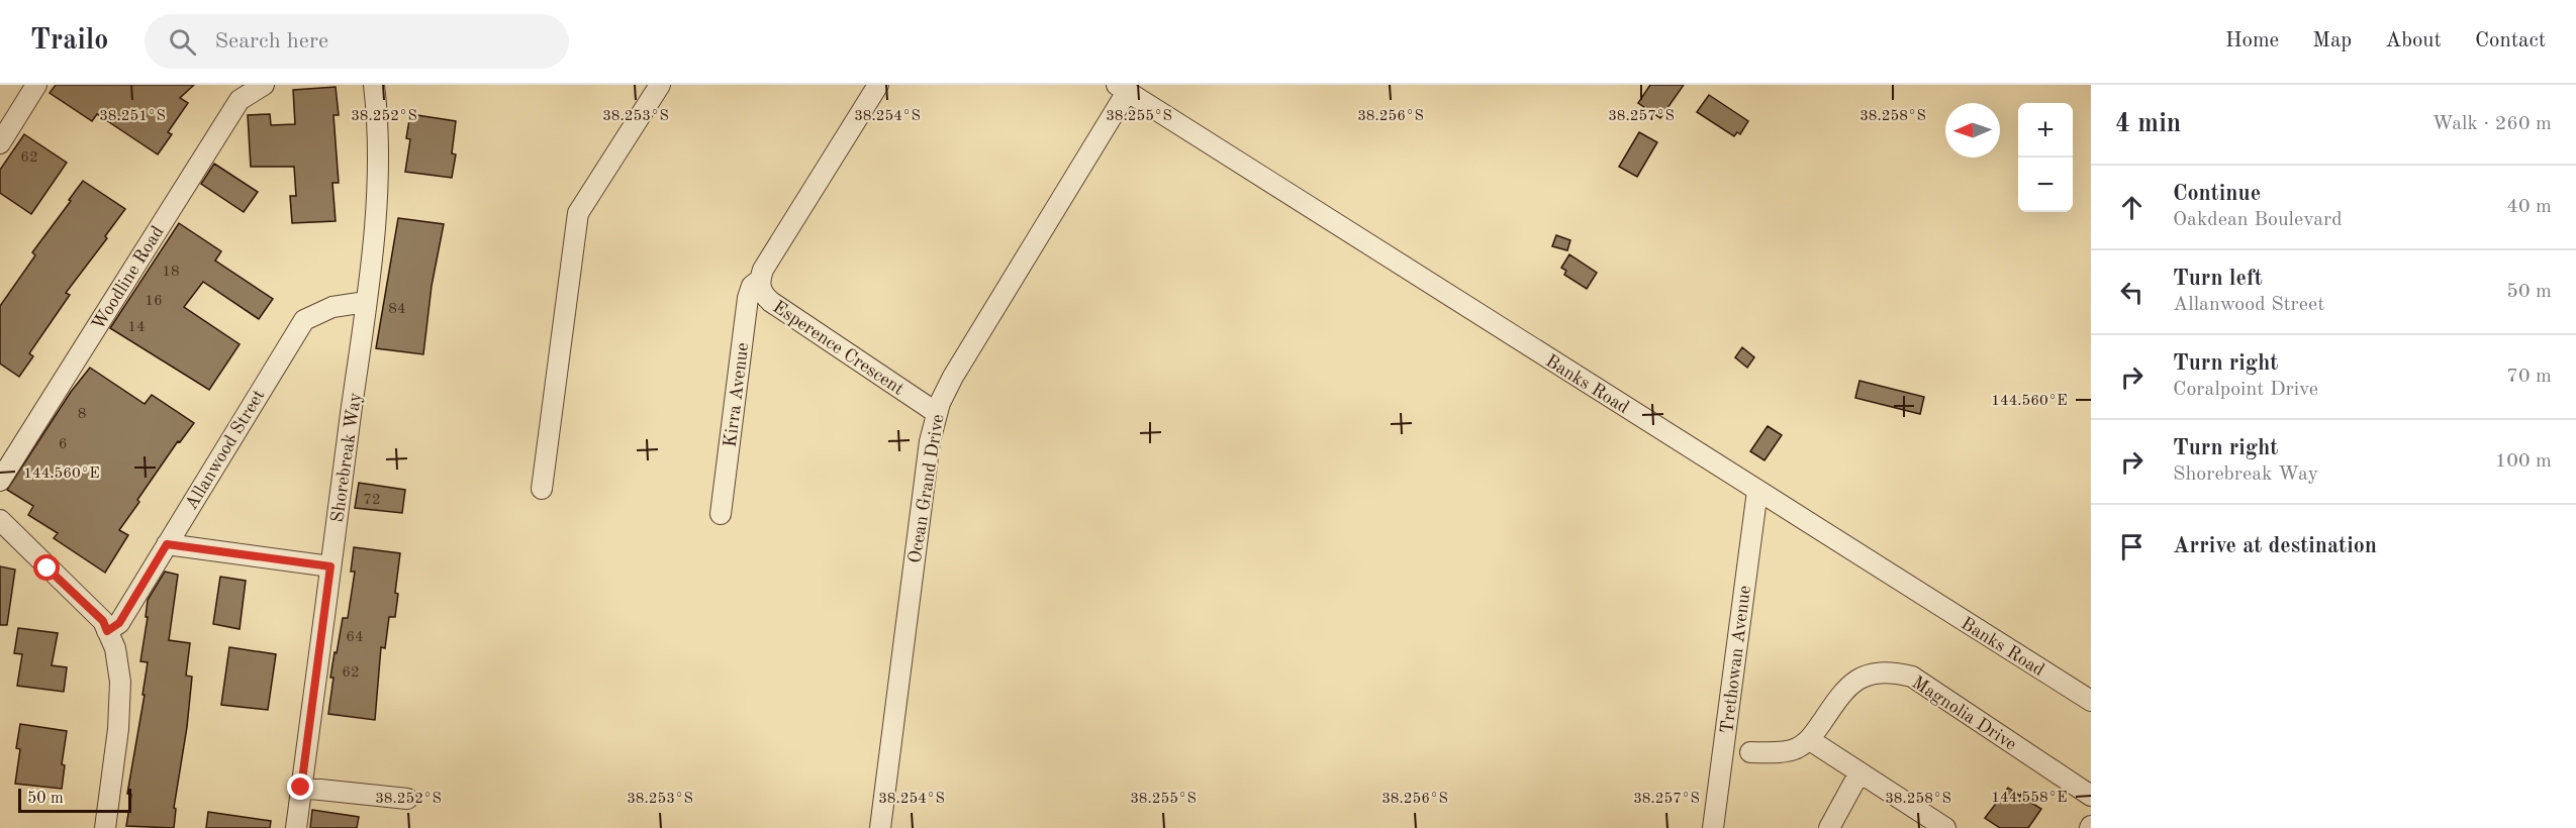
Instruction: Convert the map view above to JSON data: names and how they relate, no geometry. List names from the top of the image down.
{
  "streets": {
    "street": [
      "Woodline Road",
      "Esperence Crescent",
      "Banks Road",
      "Kirra Avenue",
      "Allanwood Street",
      "Shorebreak Way",
      "Ocean Grand Drive",
      "Trethowan Avenue",
      "Magnolia Drive"
    ]
  },
  "crossings": [
    ["Esperence Crescent", "Kirra Avenue"],
    ["Esperence Crescent", "Ocean Grand Drive"],
    ["Banks Road", "Ocean Grand Drive"],
    ["Banks Road", "Trethowan Avenue"],
    ["Allanwood Street", "Shorebreak Way"]
  ],
  "house_numbers": [
    "62",
    "18",
    "16",
    "84",
    "14",
    "8",
    "6",
    "72",
    "64",
    "62"
  ],
  "scale_bar": "50 m",
  "north": "left",
  "page": {
    "header": "Trailo",
    "search": "Search here",
    "nav": [
      "Home",
      "Map",
      "About",
      "Contact"
    ],
    "heading": ["4 min", "Walk · 260 m"],
    "map_buttons": ["+", "−"],
    "list": [
      ["Continue", "Oakdean Boulevard", "40 m"],
      ["Turn left", "Allanwood Street", "50 m"],
      ["Turn right", "Coralpoint Drive", "70 m"],
      ["Turn right", "Shorebreak Way", "100 m"],
      "Arrive at destination"
    ],
    "scale": "50 m"
  },
  "coordinates": [
    "38.251°S",
    "38.252°S",
    "38.253°S",
    "38.254°S",
    "38.255°S",
    "38.256°S",
    "38.257°S",
    "38.258°S",
    "144.560°E",
    "144.558°E"
  ]
}
